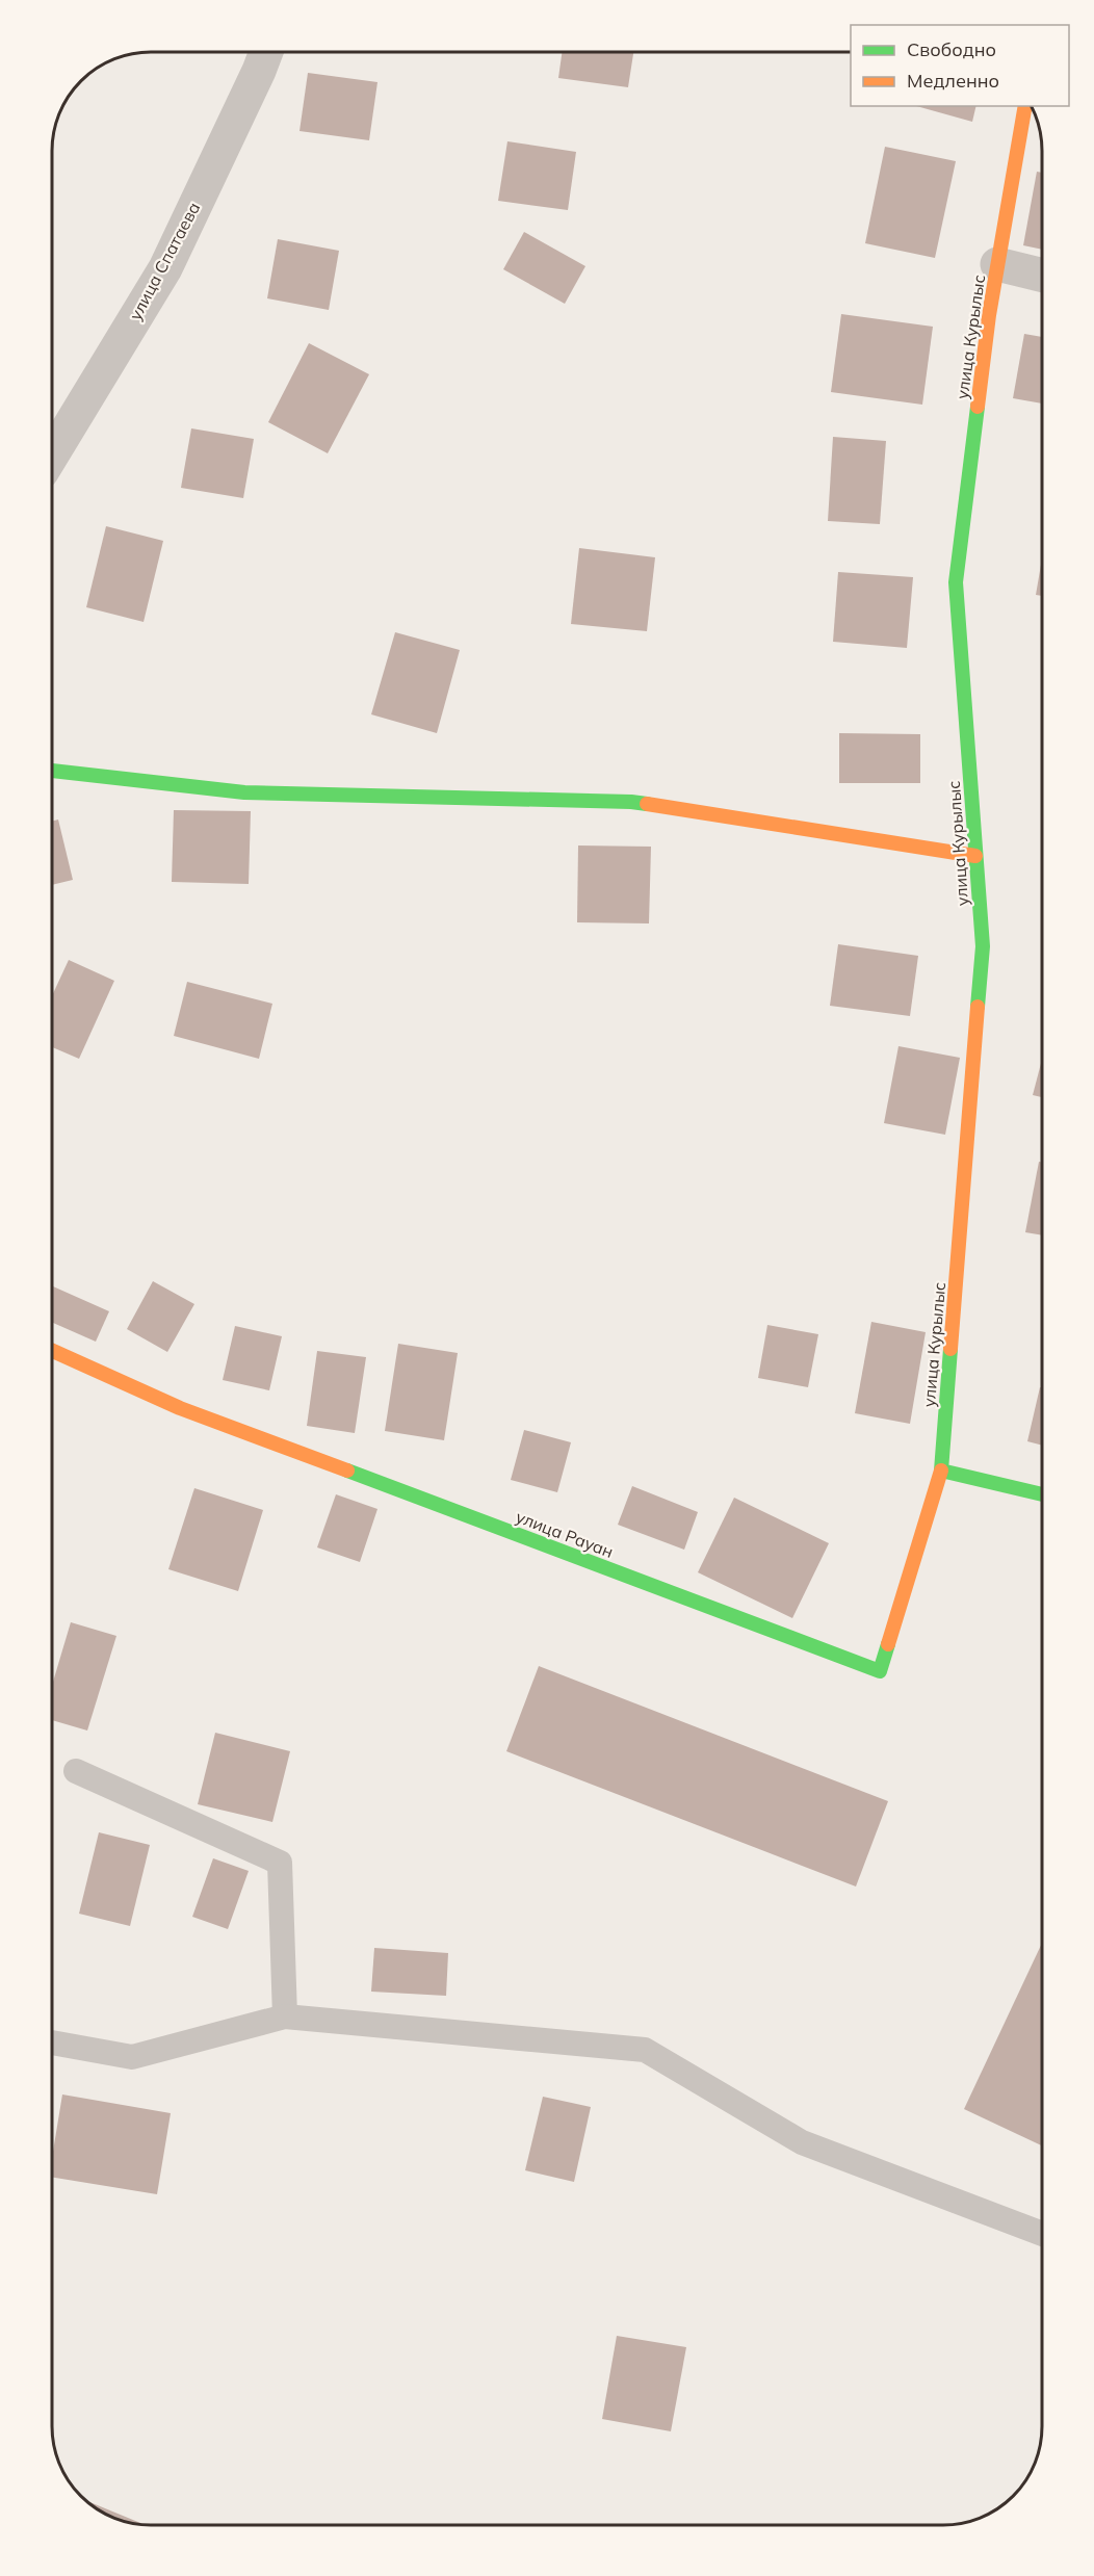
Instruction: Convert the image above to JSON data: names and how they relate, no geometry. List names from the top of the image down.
{
  "streets": {
    "street": ["улица Спатаева", "улица Курылыс", "улица Рауан"]
  },
  "crossings": [
    ["улица Курылыс", "улица Рауан"]
  ],
  "legend": ["Свободно", "Медленно"]
}
